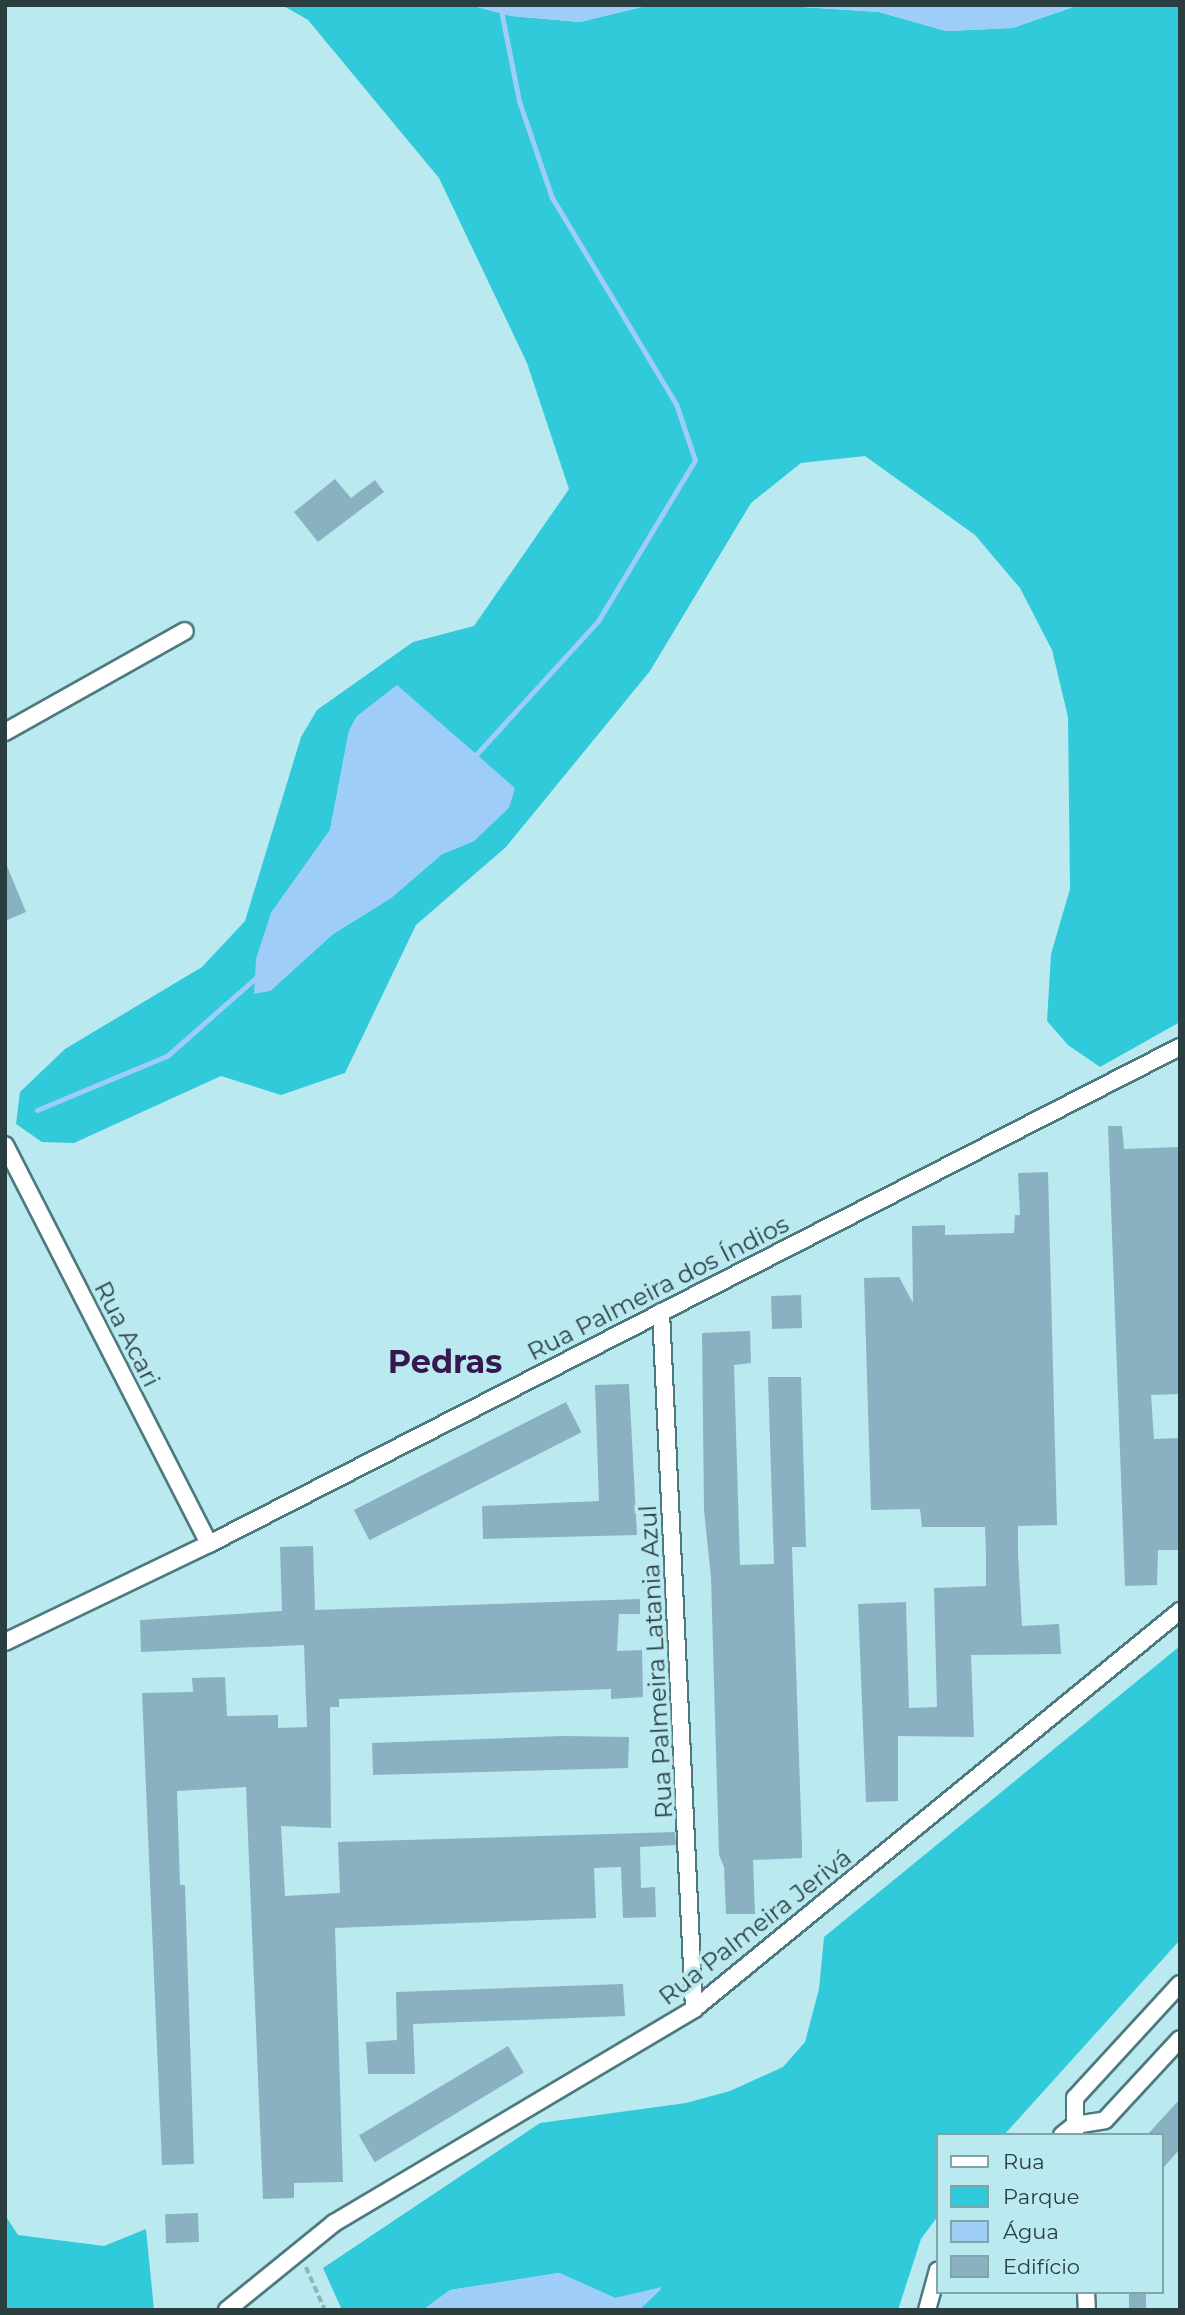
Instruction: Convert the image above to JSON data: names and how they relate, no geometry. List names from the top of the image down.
{
  "streets": {
    "street": [
      "Rua Palmeira dos Índios",
      "Rua Acari",
      "Rua Palmeira Latania Azul",
      "Rua Palmeira Jerivá"
    ]
  },
  "crossings": [
    ["Rua Palmeira dos Índios", "Rua Acari"],
    ["Rua Palmeira dos Índios", "Rua Palmeira Latania Azul"],
    ["Rua Palmeira Latania Azul", "Rua Palmeira Jerivá"]
  ],
  "districts": ["Pedras"],
  "legend": [
    "Rua",
    "Parque",
    "Água",
    "Edifício"
  ]
}
